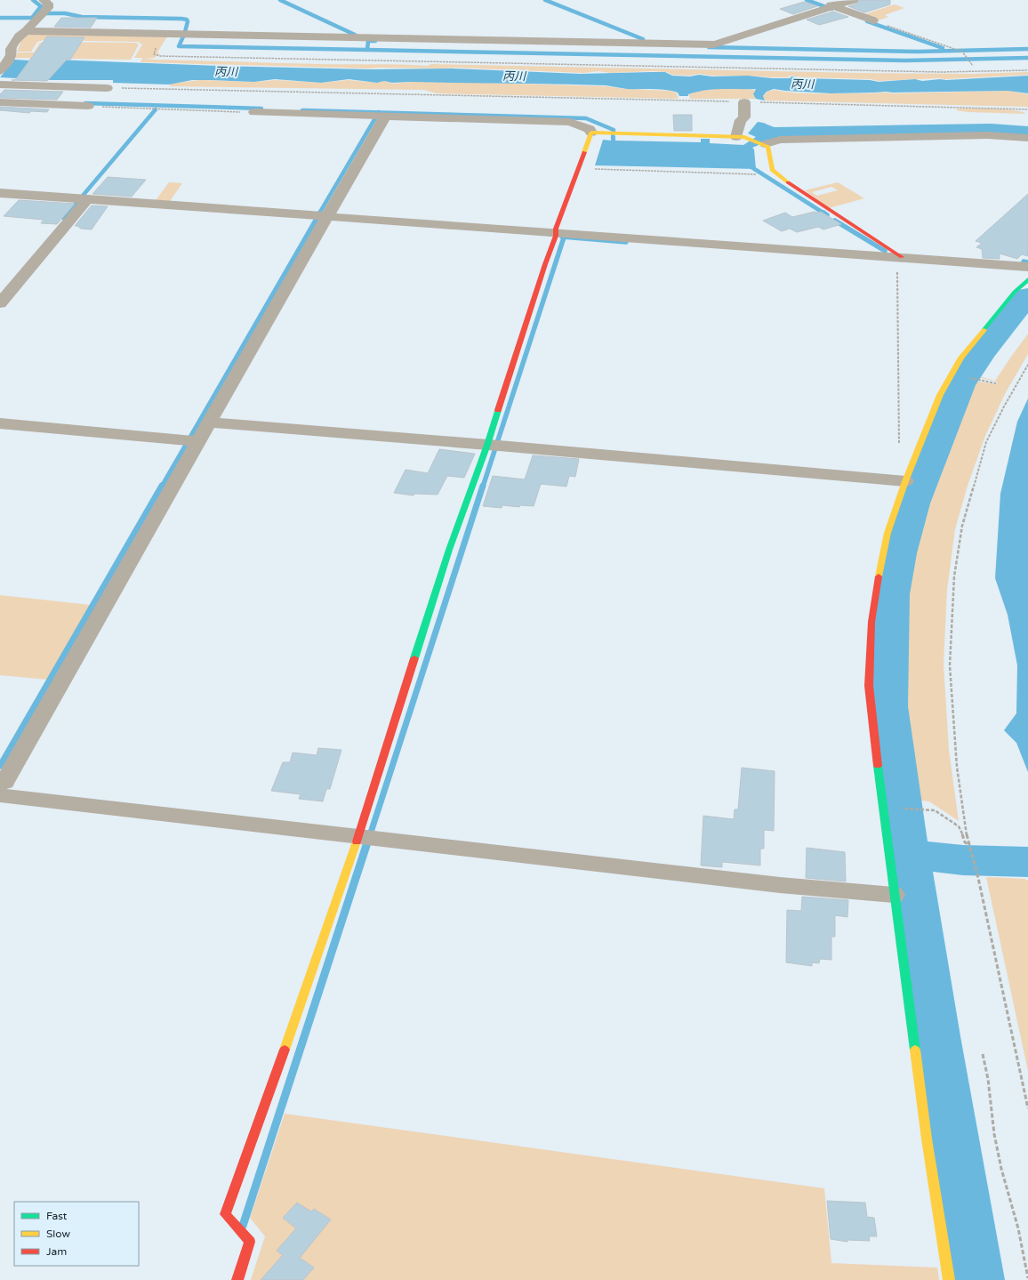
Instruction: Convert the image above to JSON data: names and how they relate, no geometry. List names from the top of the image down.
{
  "water": ["丙川"],
  "legend": ["Fast", "Slow", "Jam"]
}
